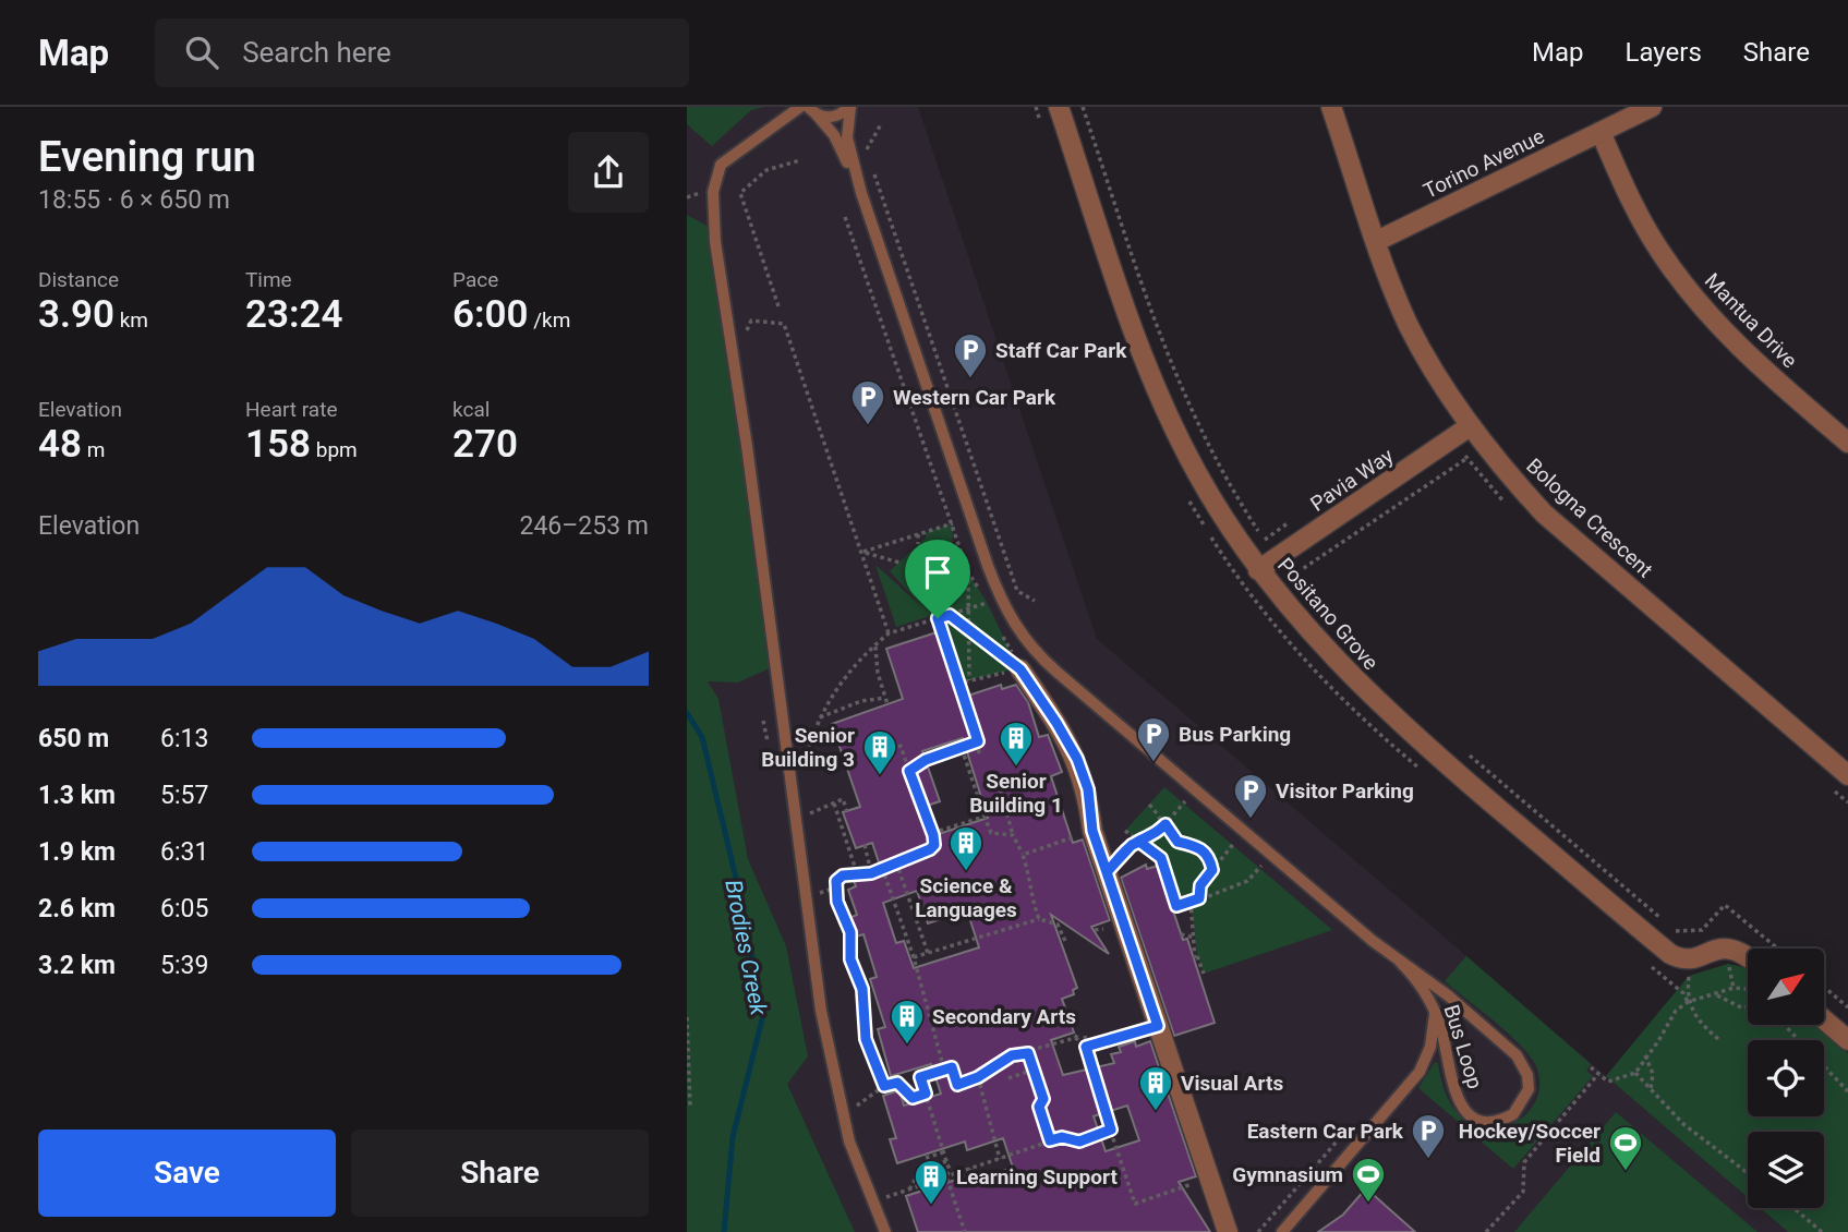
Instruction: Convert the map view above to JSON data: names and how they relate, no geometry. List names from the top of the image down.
{
  "streets": {
    "street": [
      "Torino Avenue",
      "Mantua Drive",
      "Pavia Way",
      "Bologna Crescent",
      "Positano Grove"
    ],
    "lane": ["Bus Loop"]
  },
  "crossings": [
    ["Torino Avenue", "Mantua Drive"],
    ["Torino Avenue", "Bologna Crescent"],
    ["Pavia Way", "Bologna Crescent"],
    ["Pavia Way", "Positano Grove"]
  ],
  "water": ["Brodies Creek"],
  "places": {
    "parking": [
      "Staff Car Park",
      "Western Car Park",
      "Bus Parking",
      "Visitor Parking",
      "Eastern Car Park"
    ],
    "building": [
      "Senior Building 1",
      "Senior Building 3",
      "Science & Languages",
      "Secondary Arts",
      "Visual Arts",
      "Learning Support"
    ],
    "sports": ["Hockey/Soccer Field", "Gymnasium"]
  },
  "north": "top right",
  "page": {
    "header": "Map",
    "search": "Search here",
    "nav": ["Map", "Layers", "Share"],
    "heading": ["Evening run", "18:55 · 6 × 650 m"],
    "stats": [
      ["Distance", "3.90 km"],
      ["Time", "23:24"],
      ["Pace", "6:00 /km"],
      ["Elevation", "48 m"],
      ["Heart rate", "158 bpm"],
      ["kcal", "270"]
    ],
    "chart": ["Elevation", "246–253 m"],
    "list": [
      {
        "name": "650 m",
        "note": "6:13"
      },
      {
        "name": "1.3 km",
        "note": "5:57"
      },
      {
        "name": "1.9 km",
        "note": "6:31"
      },
      {
        "name": "2.6 km",
        "note": "6:05"
      },
      {
        "name": "3.2 km",
        "note": "5:39"
      }
    ],
    "buttons": ["Save", "Share"]
  }
}
